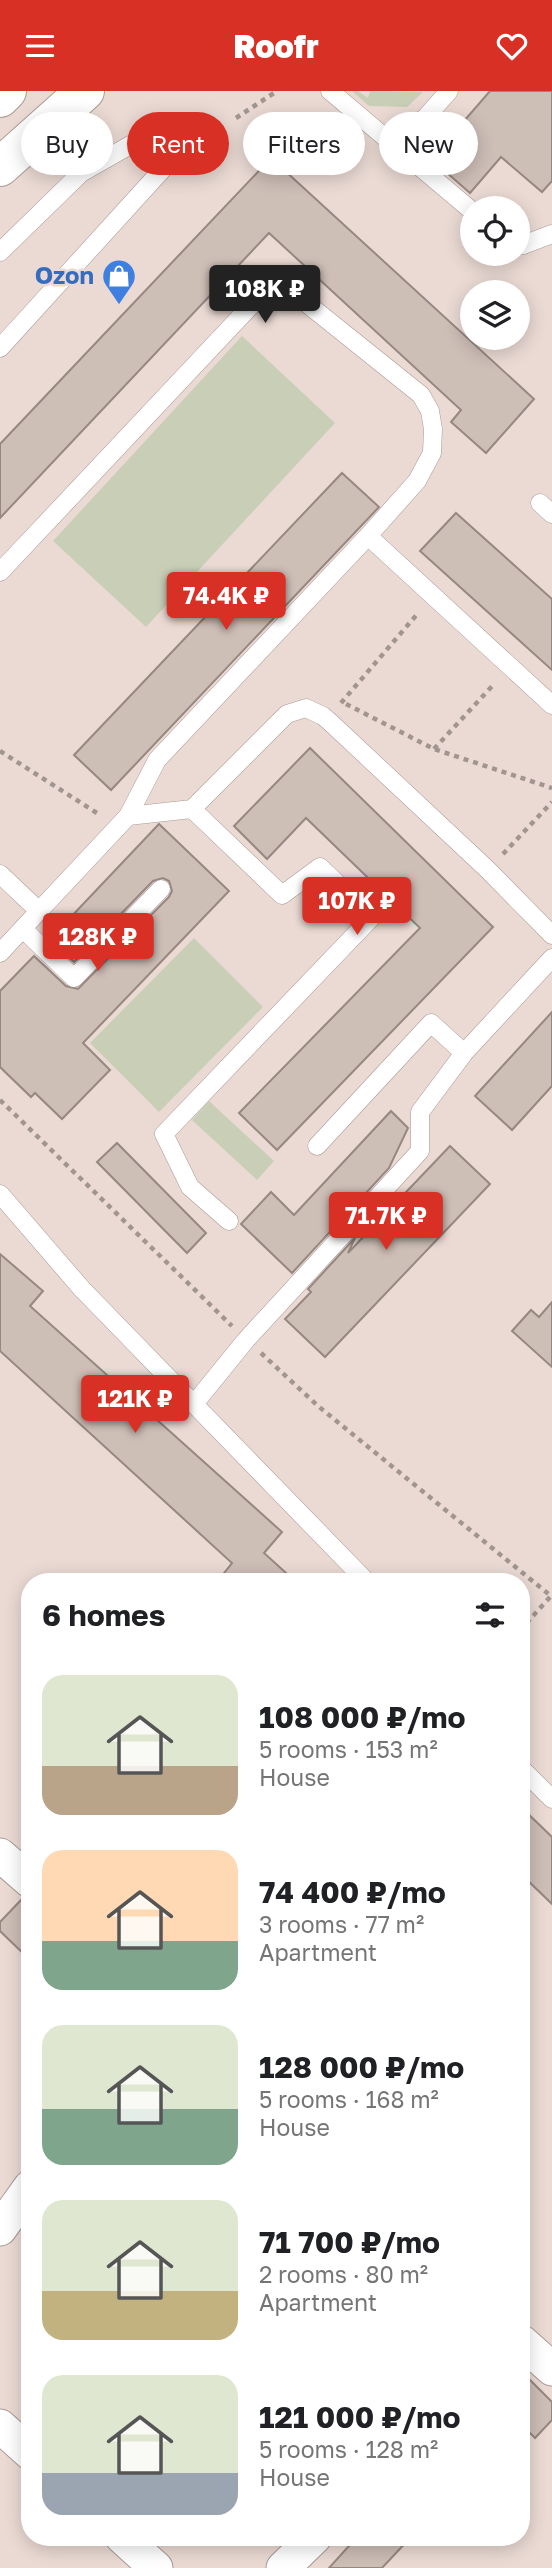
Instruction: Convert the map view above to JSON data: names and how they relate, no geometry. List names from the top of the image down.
{
  "places": {
    "shop": ["Ozon"]
  },
  "page": {
    "header": "Roofr",
    "chip": [
      "Buy",
      "Rent",
      "Filters",
      "New"
    ],
    "price": [
      "108K ₽",
      "74.4K ₽",
      "107K ₽",
      "128K ₽",
      "71.7K ₽",
      "121K ₽"
    ],
    "heading": "6 homes",
    "list": [
      {
        "name": "108 000 ₽/mo",
        "note": "5 rooms · 153 m² · House"
      },
      {
        "name": "74 400 ₽/mo",
        "note": "3 rooms · 77 m² · Apartment"
      },
      {
        "name": "128 000 ₽/mo",
        "note": "5 rooms · 168 m² · House"
      },
      {
        "name": "71 700 ₽/mo",
        "note": "2 rooms · 80 m² · Apartment"
      },
      {
        "name": "121 000 ₽/mo",
        "note": "5 rooms · 128 m² · House"
      }
    ]
  }
}
